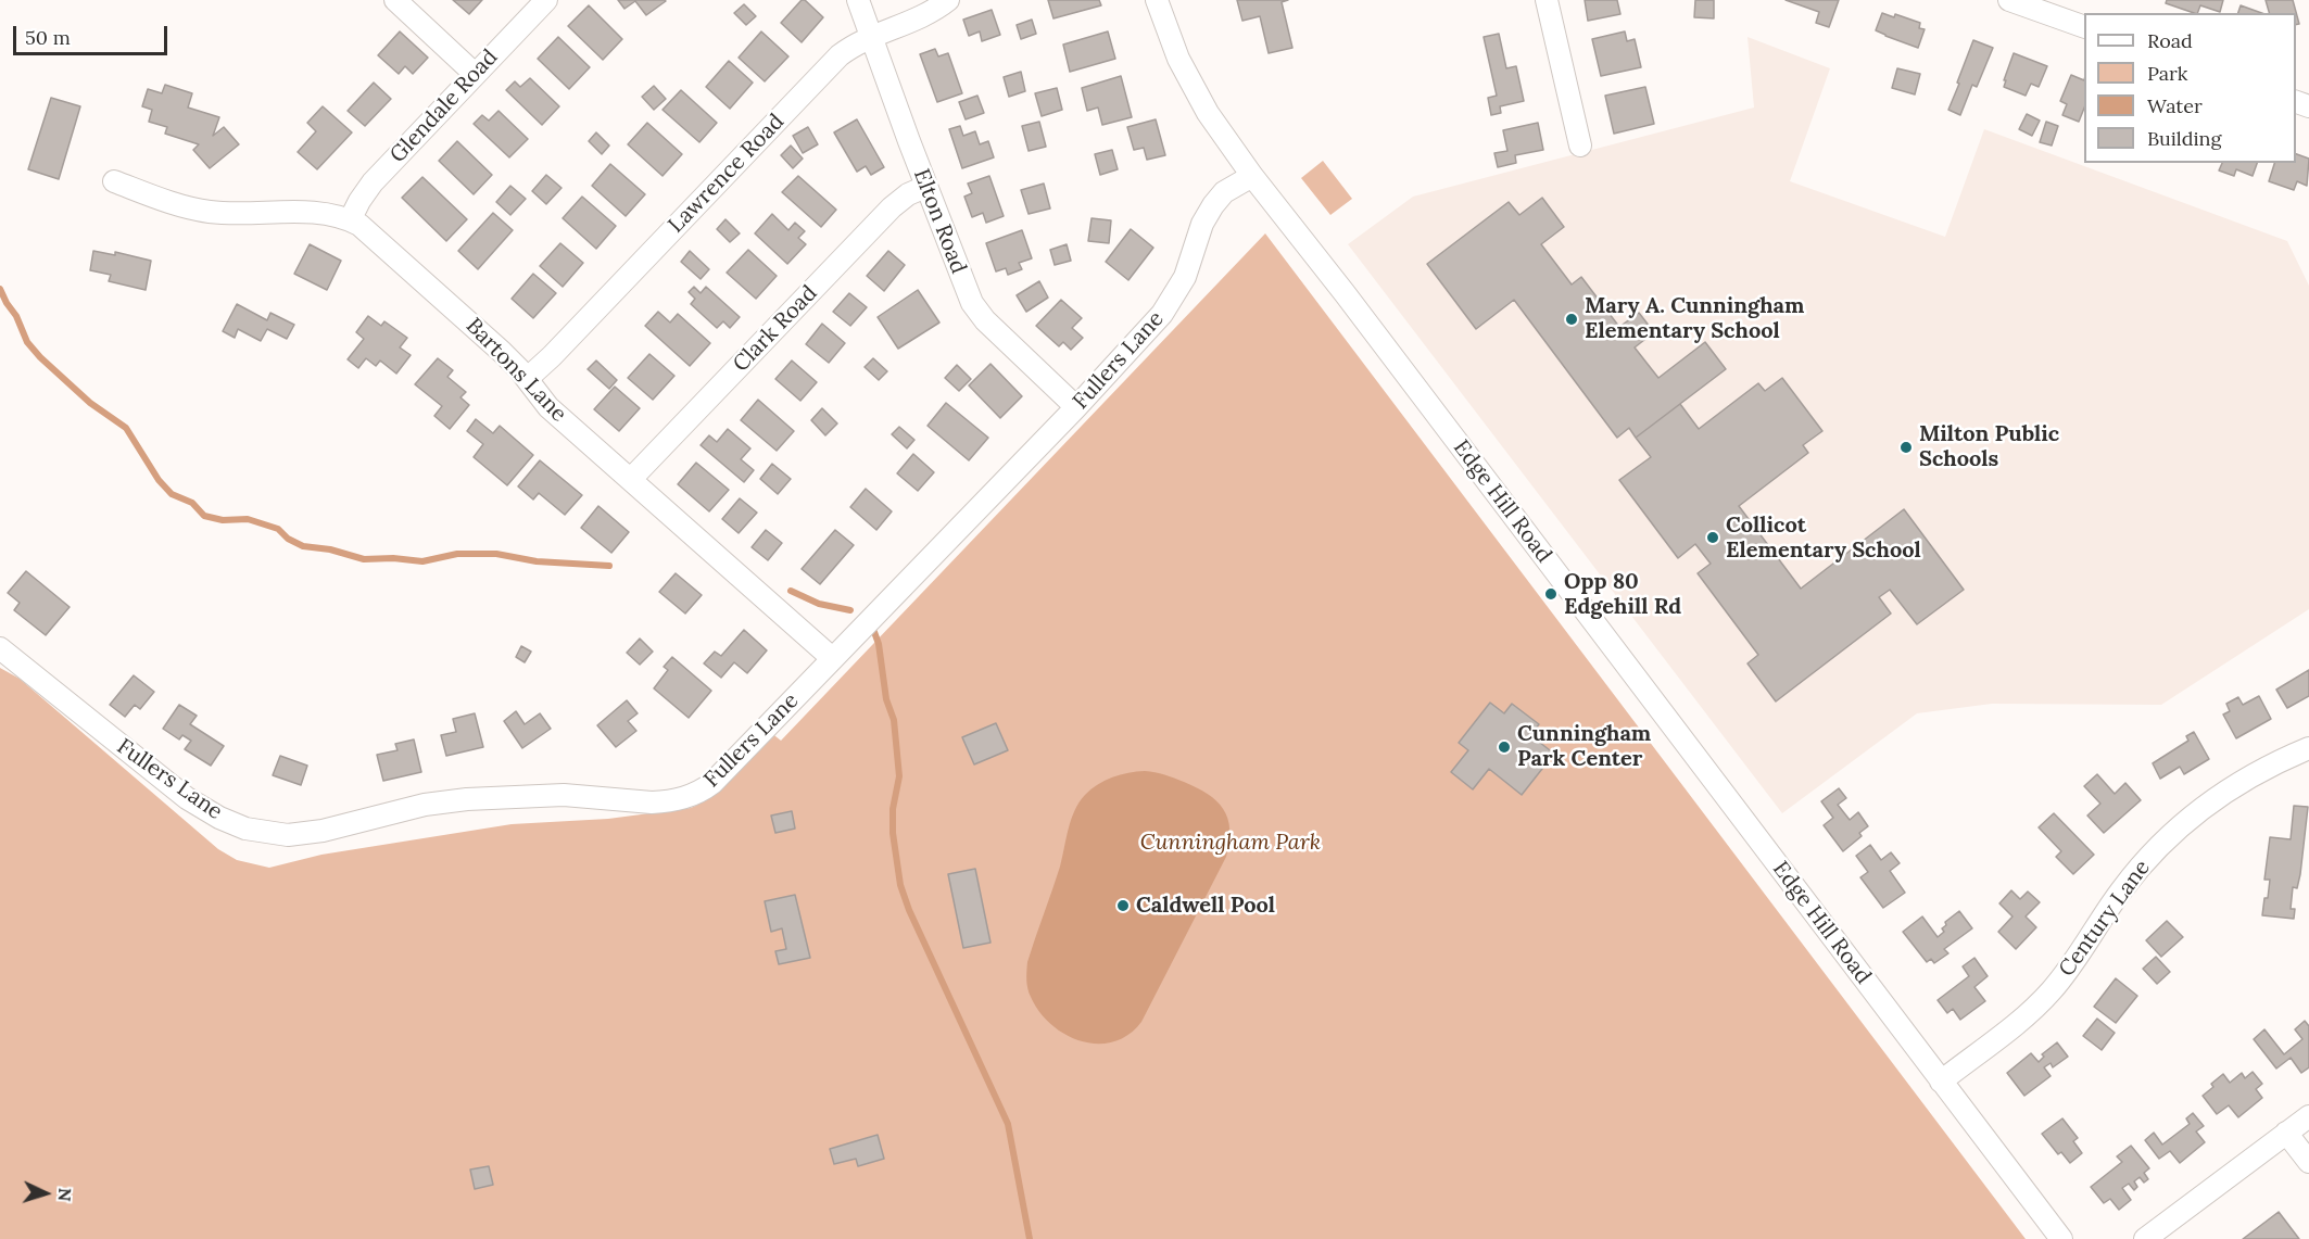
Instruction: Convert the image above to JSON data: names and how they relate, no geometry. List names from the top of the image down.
{
  "streets": {
    "street": [
      "Glendale Road",
      "Lawrence Road",
      "Elton Road",
      "Clark Road",
      "Fullers Lane",
      "Bartons Lane",
      "Edge Hill Road",
      "Century Lane"
    ]
  },
  "crossings": [
    ["Glendale Road", "Bartons Lane"],
    ["Lawrence Road", "Elton Road"],
    ["Lawrence Road", "Bartons Lane"],
    ["Elton Road", "Clark Road"],
    ["Elton Road", "Fullers Lane"],
    ["Clark Road", "Bartons Lane"],
    ["Fullers Lane", "Bartons Lane"],
    ["Fullers Lane", "Edge Hill Road"],
    ["Edge Hill Road", "Century Lane"]
  ],
  "parks": ["Cunningham Park"],
  "places": [
    "Mary A. Cunningham Elementary School",
    "Milton Public Schools",
    "Collicot Elementary School",
    "Opp 80 Edgehill Rd",
    "Cunningham Park Center",
    "Caldwell Pool"
  ],
  "legend": [
    "Road",
    "Park",
    "Water",
    "Building"
  ],
  "scale_bar": "50 m",
  "north": "right"
}
